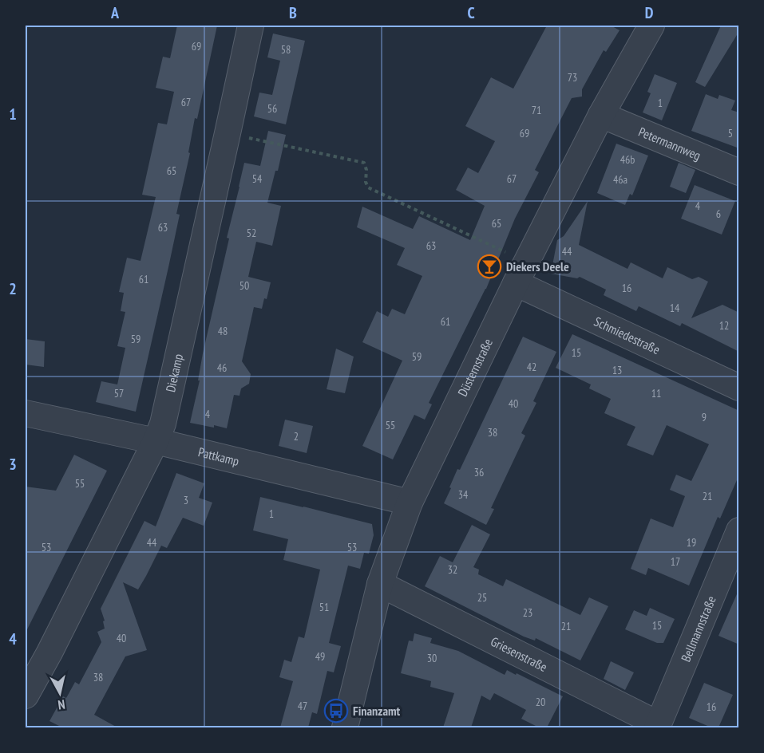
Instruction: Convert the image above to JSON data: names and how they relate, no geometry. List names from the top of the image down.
{
  "streets": {
    "street": [
      "Petermannweg",
      "Schmiedestraße",
      "Düsternstraße",
      "Diekamp",
      "Pattkamp",
      "Bellmannstraße",
      "Griesenstraße"
    ]
  },
  "crossings": [
    ["Petermannweg", "Düsternstraße"],
    ["Schmiedestraße", "Düsternstraße"],
    ["Düsternstraße", "Pattkamp"],
    ["Düsternstraße", "Griesenstraße"],
    ["Diekamp", "Pattkamp"],
    ["Bellmannstraße", "Griesenstraße"]
  ],
  "places": {
    "bar": ["Diekers Deele"],
    "bus stop": ["Finanzamt"]
  },
  "house_numbers": [
    "69",
    "58",
    "73",
    "67",
    "1",
    "56",
    "71",
    "69",
    "5",
    "46b",
    "65",
    "54",
    "67",
    "46a",
    "4",
    "6",
    "65",
    "63",
    "52",
    "63",
    "44",
    "61",
    "50",
    "16",
    "14",
    "61",
    "12",
    "48",
    "59",
    "15",
    "59",
    "42",
    "46",
    "13",
    "57",
    "11",
    "40",
    "4",
    "9",
    "55",
    "38",
    "2",
    "36",
    "55",
    "34",
    "21",
    "3",
    "1",
    "44",
    "19",
    "53",
    "53",
    "17",
    "32",
    "25",
    "51",
    "23",
    "15",
    "21",
    "40",
    "49",
    "30",
    "38",
    "20",
    "47",
    "16"
  ],
  "north": "bottom",
  "grid": {
    "columns": [
      "A",
      "B",
      "C",
      "D"
    ],
    "rows": [
      "1",
      "2",
      "3",
      "4"
    ]
  }
}
